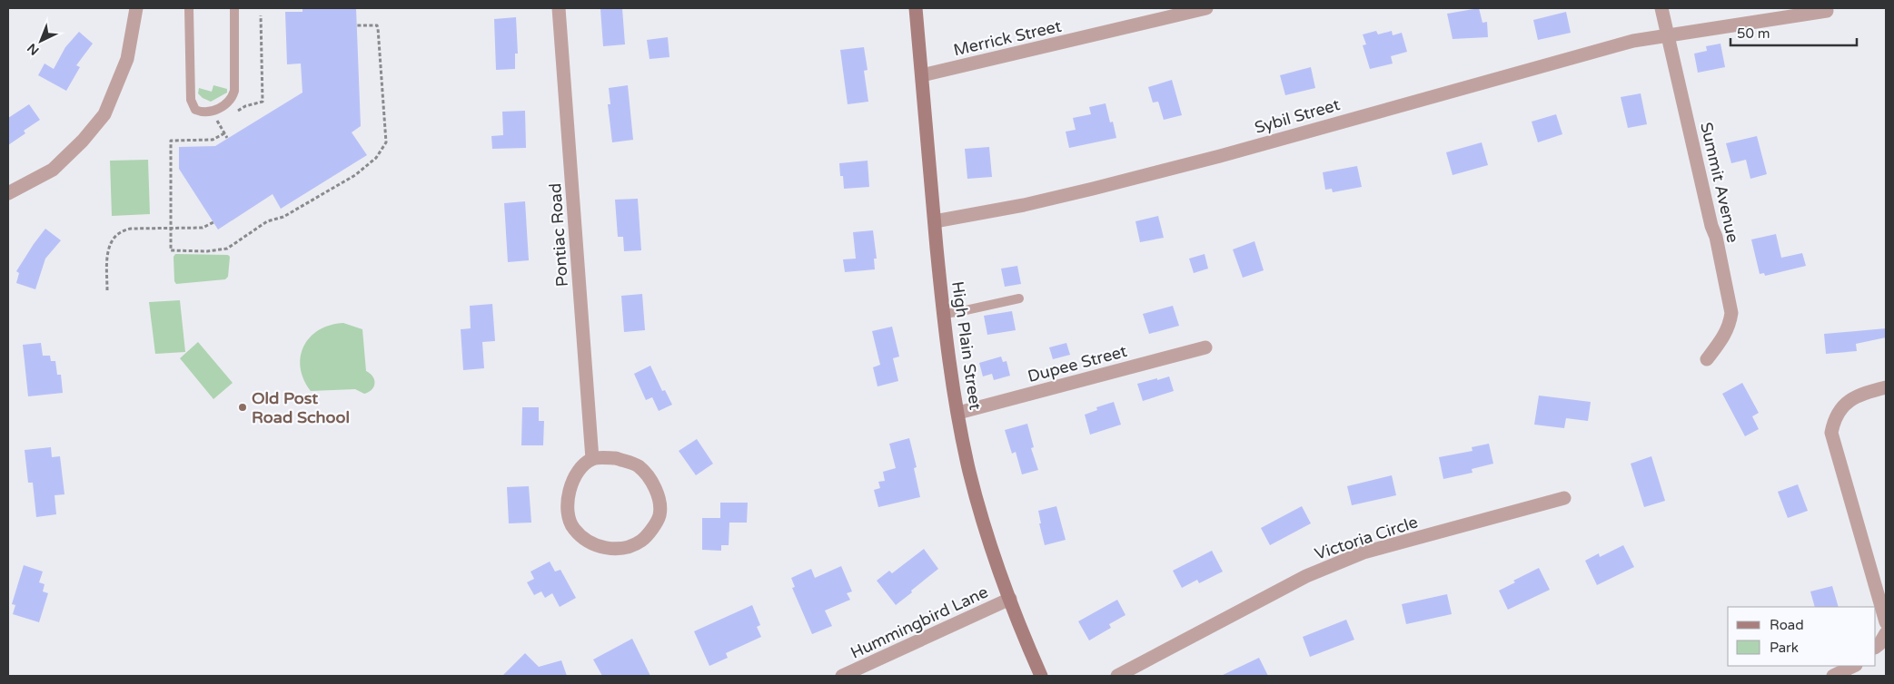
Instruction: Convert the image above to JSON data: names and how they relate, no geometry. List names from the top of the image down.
{
  "streets": {
    "main road": ["High Plain Street"],
    "street": [
      "Merrick Street",
      "Sybil Street",
      "Summit Avenue",
      "Pontiac Road",
      "Dupee Street",
      "Victoria Circle",
      "Hummingbird Lane"
    ]
  },
  "crossings": [
    ["Merrick Street", "High Plain Street"],
    ["Sybil Street", "Summit Avenue"],
    ["Sybil Street", "High Plain Street"],
    ["High Plain Street", "Dupee Street"],
    ["High Plain Street", "Hummingbird Lane"]
  ],
  "places": ["Old Post Road School"],
  "legend": ["Road", "Park"],
  "scale_bar": "50 m",
  "north": "bottom left"
}
